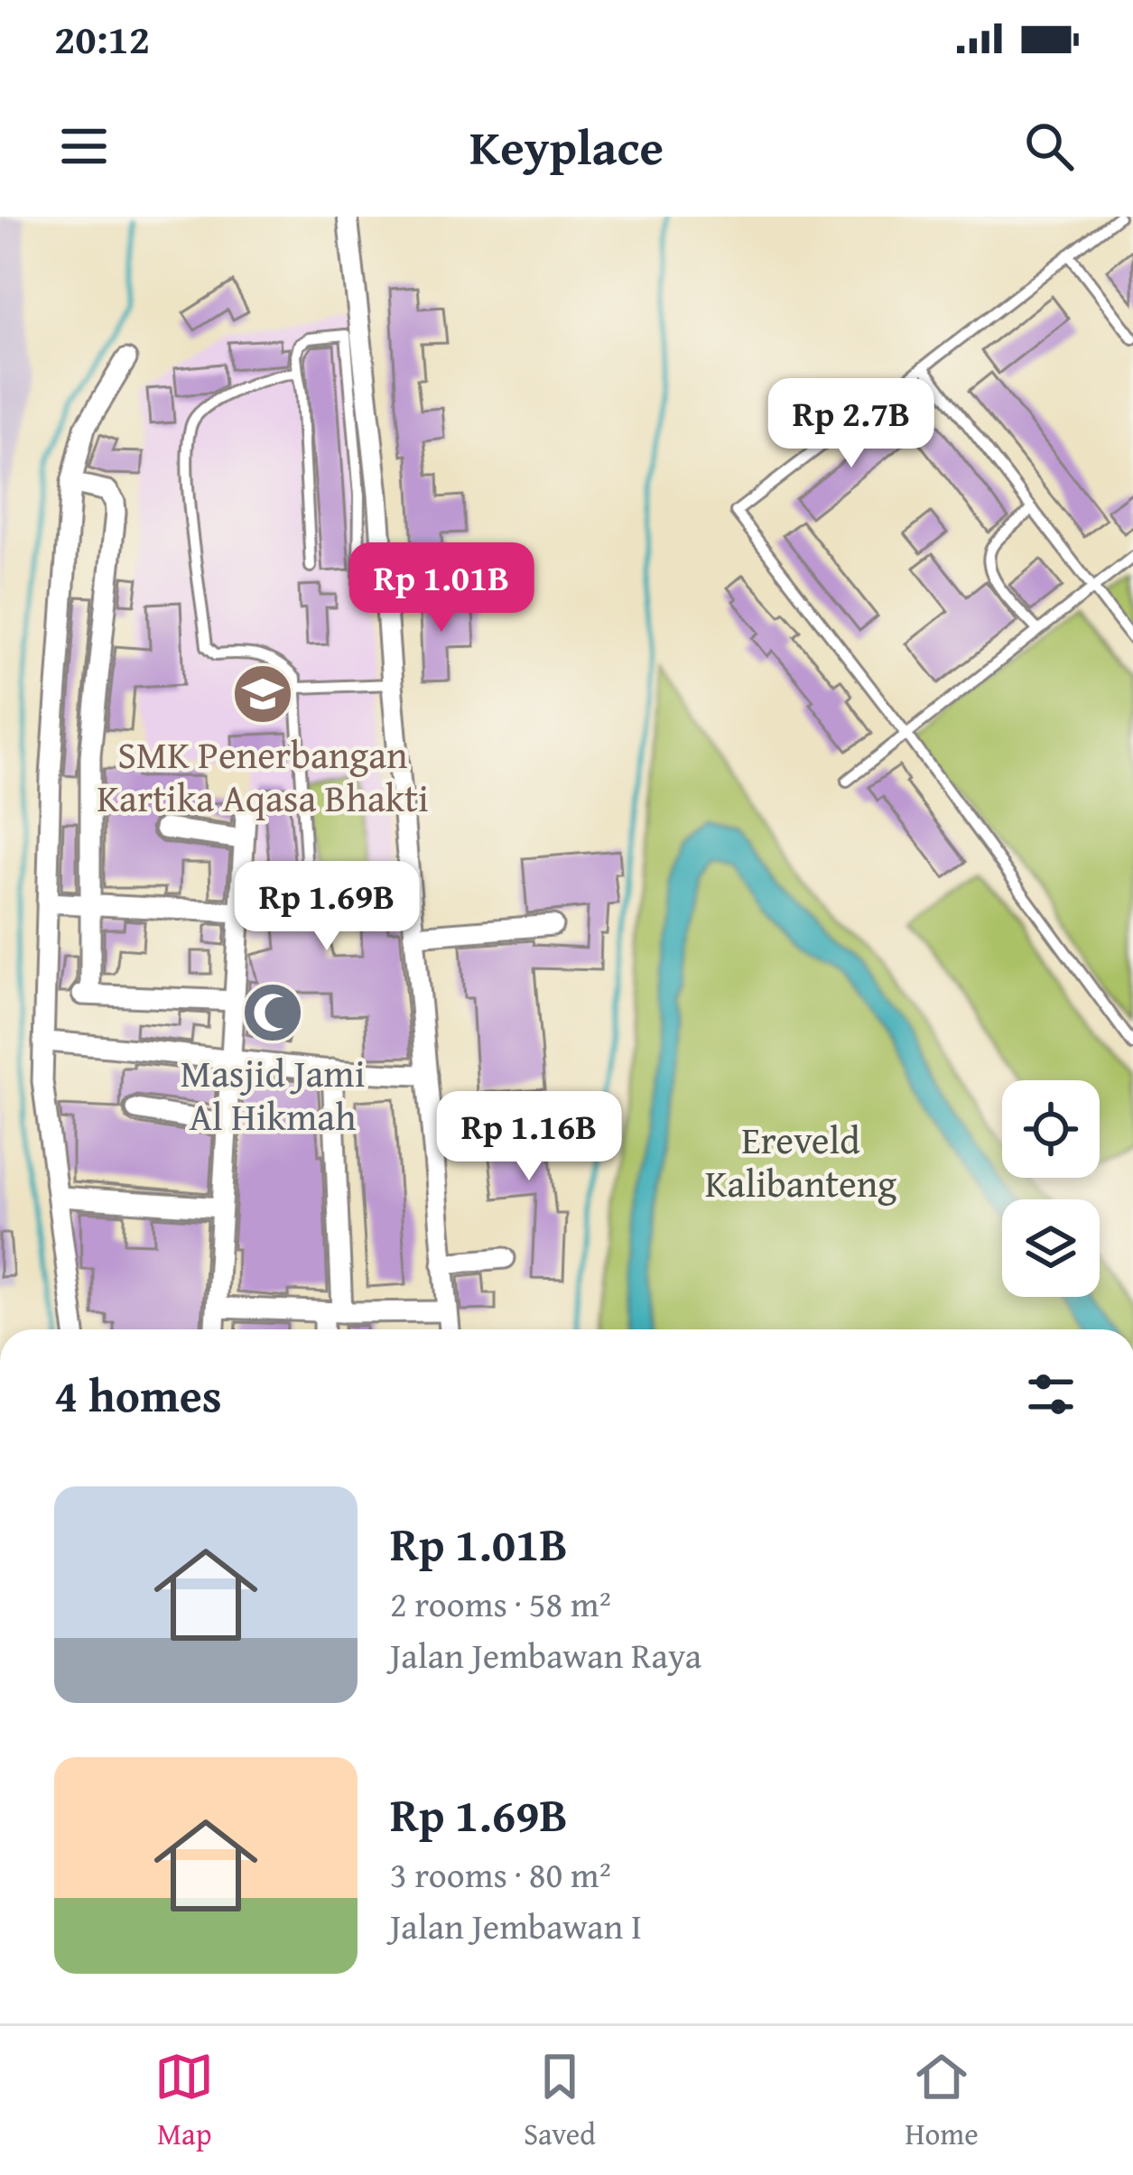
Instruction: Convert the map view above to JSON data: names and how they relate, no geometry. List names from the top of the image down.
{
  "parks": ["Ereveld Kalibanteng"],
  "places": {
    "school or university": ["SMK Penerbangan Kartika Aqasa Bhakti"],
    "mosque": ["Masjid Jami Al Hikmah"]
  },
  "page": {
    "status": "20:12",
    "header": "Keyplace",
    "price": [
      "Rp 2.7B",
      "Rp 1.01B",
      "Rp 1.69B",
      "Rp 1.16B"
    ],
    "heading": "4 homes",
    "list": [
      {
        "name": "Rp 1.01B",
        "note": "2 rooms · 58 m² · Jalan Jembawan Raya"
      },
      {
        "name": "Rp 1.69B",
        "note": "3 rooms · 80 m² · Jalan Jembawan I"
      }
    ],
    "tabs": ["Map", "Saved", "Home"]
  }
}
